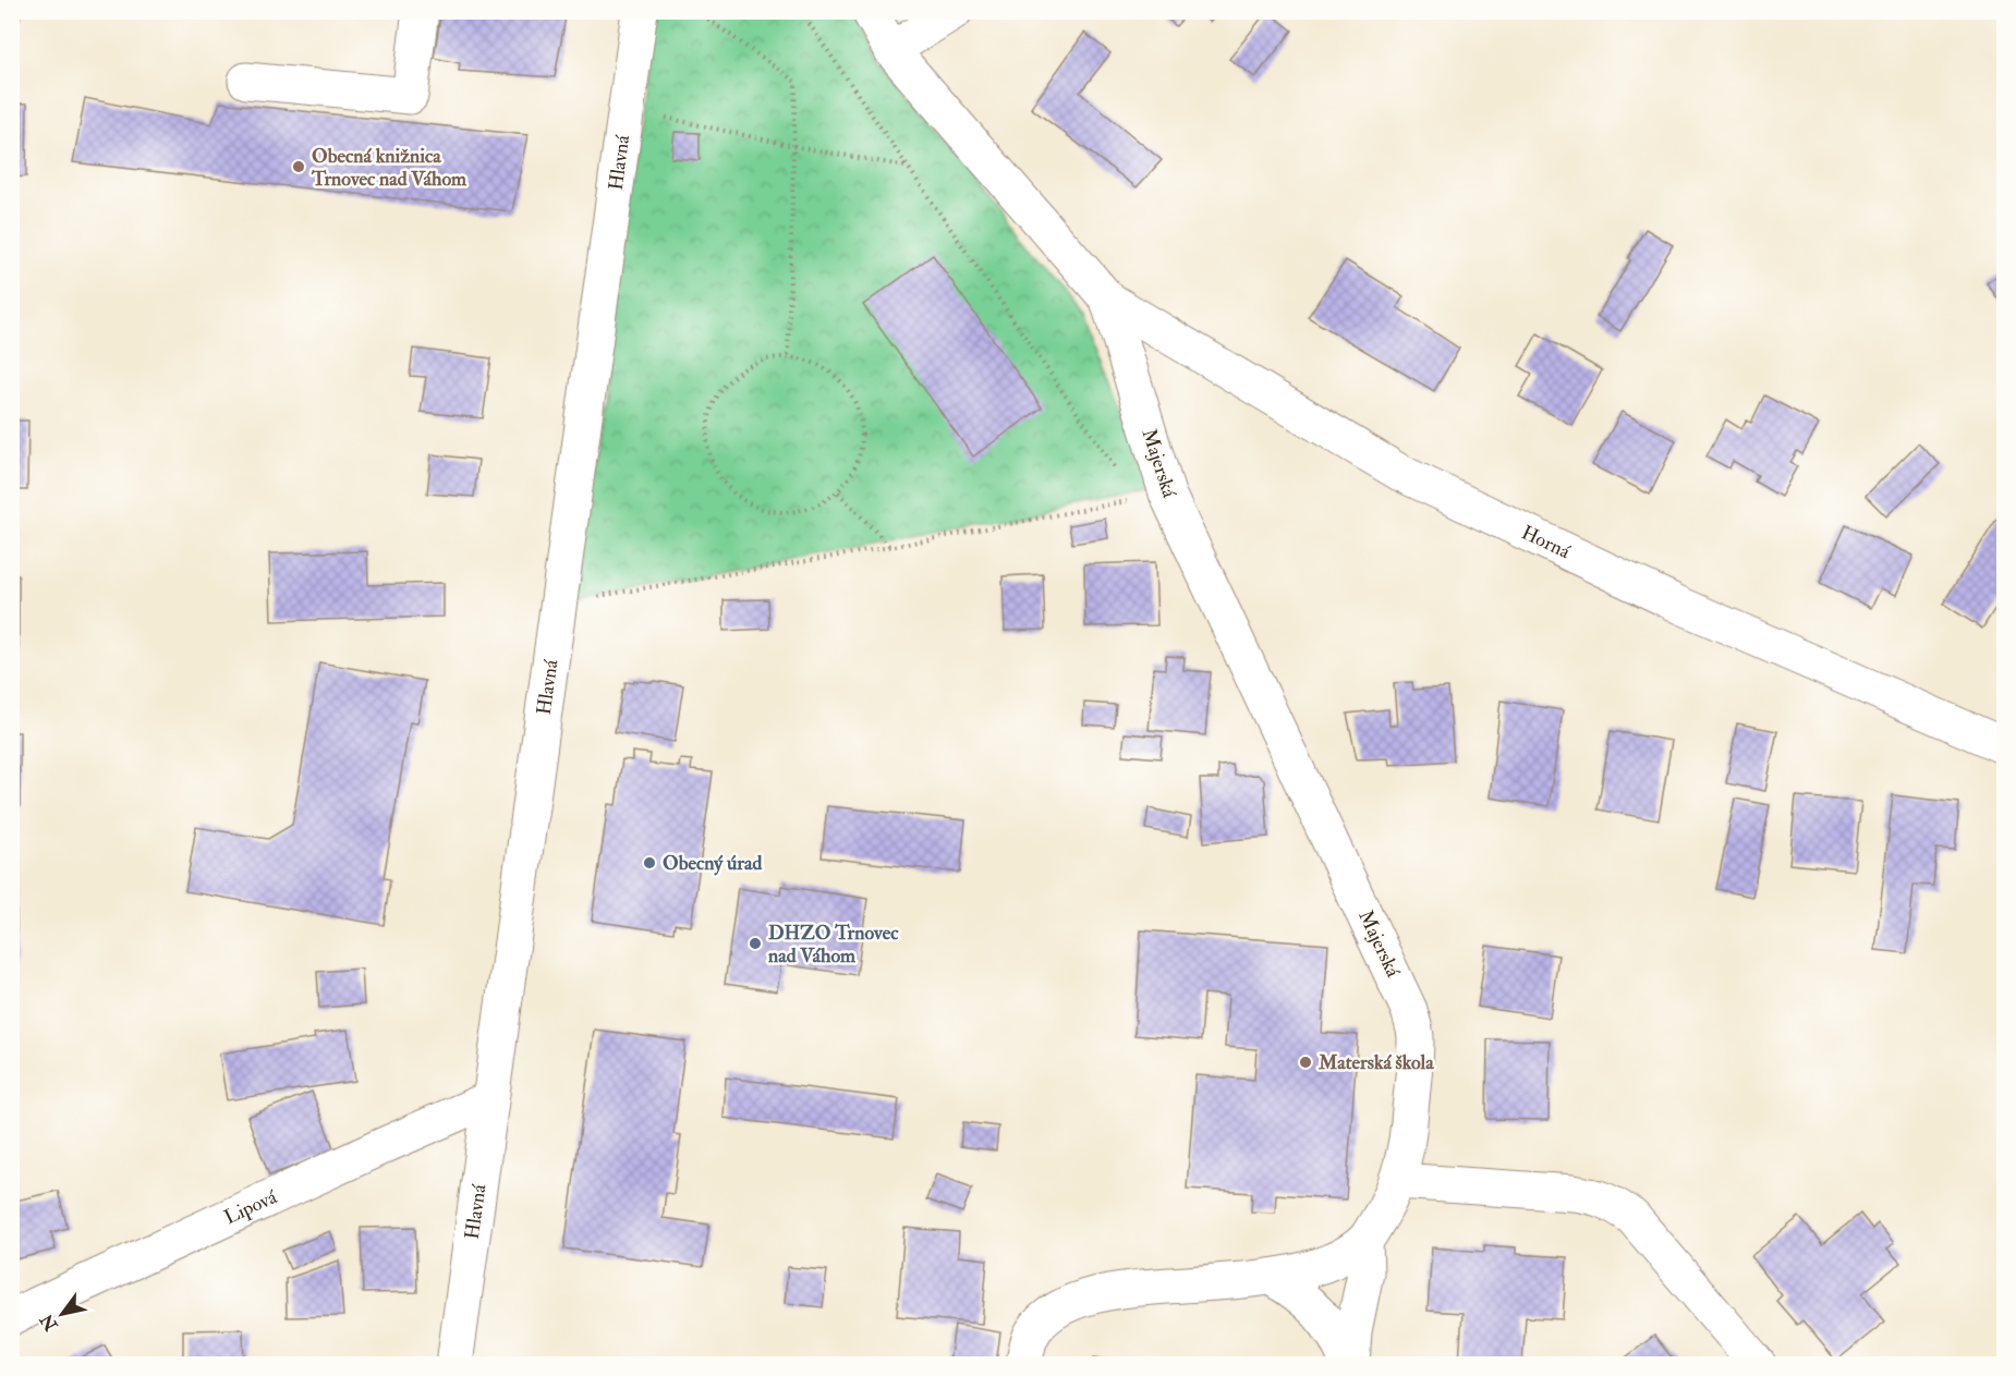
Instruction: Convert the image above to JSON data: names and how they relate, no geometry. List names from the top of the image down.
{
  "streets": {
    "street": [
      "Hlavná",
      "Majerská",
      "Horná",
      "Lipová"
    ]
  },
  "crossings": [
    ["Hlavná", "Lipová"],
    ["Majerská", "Horná"]
  ],
  "places": [
    "Obecná knižnica Trnovec nad Váhom",
    "Obecný úrad",
    "DHZO Trnovec nad Váhom",
    "Materská škola"
  ],
  "north": "bottom left"
}
